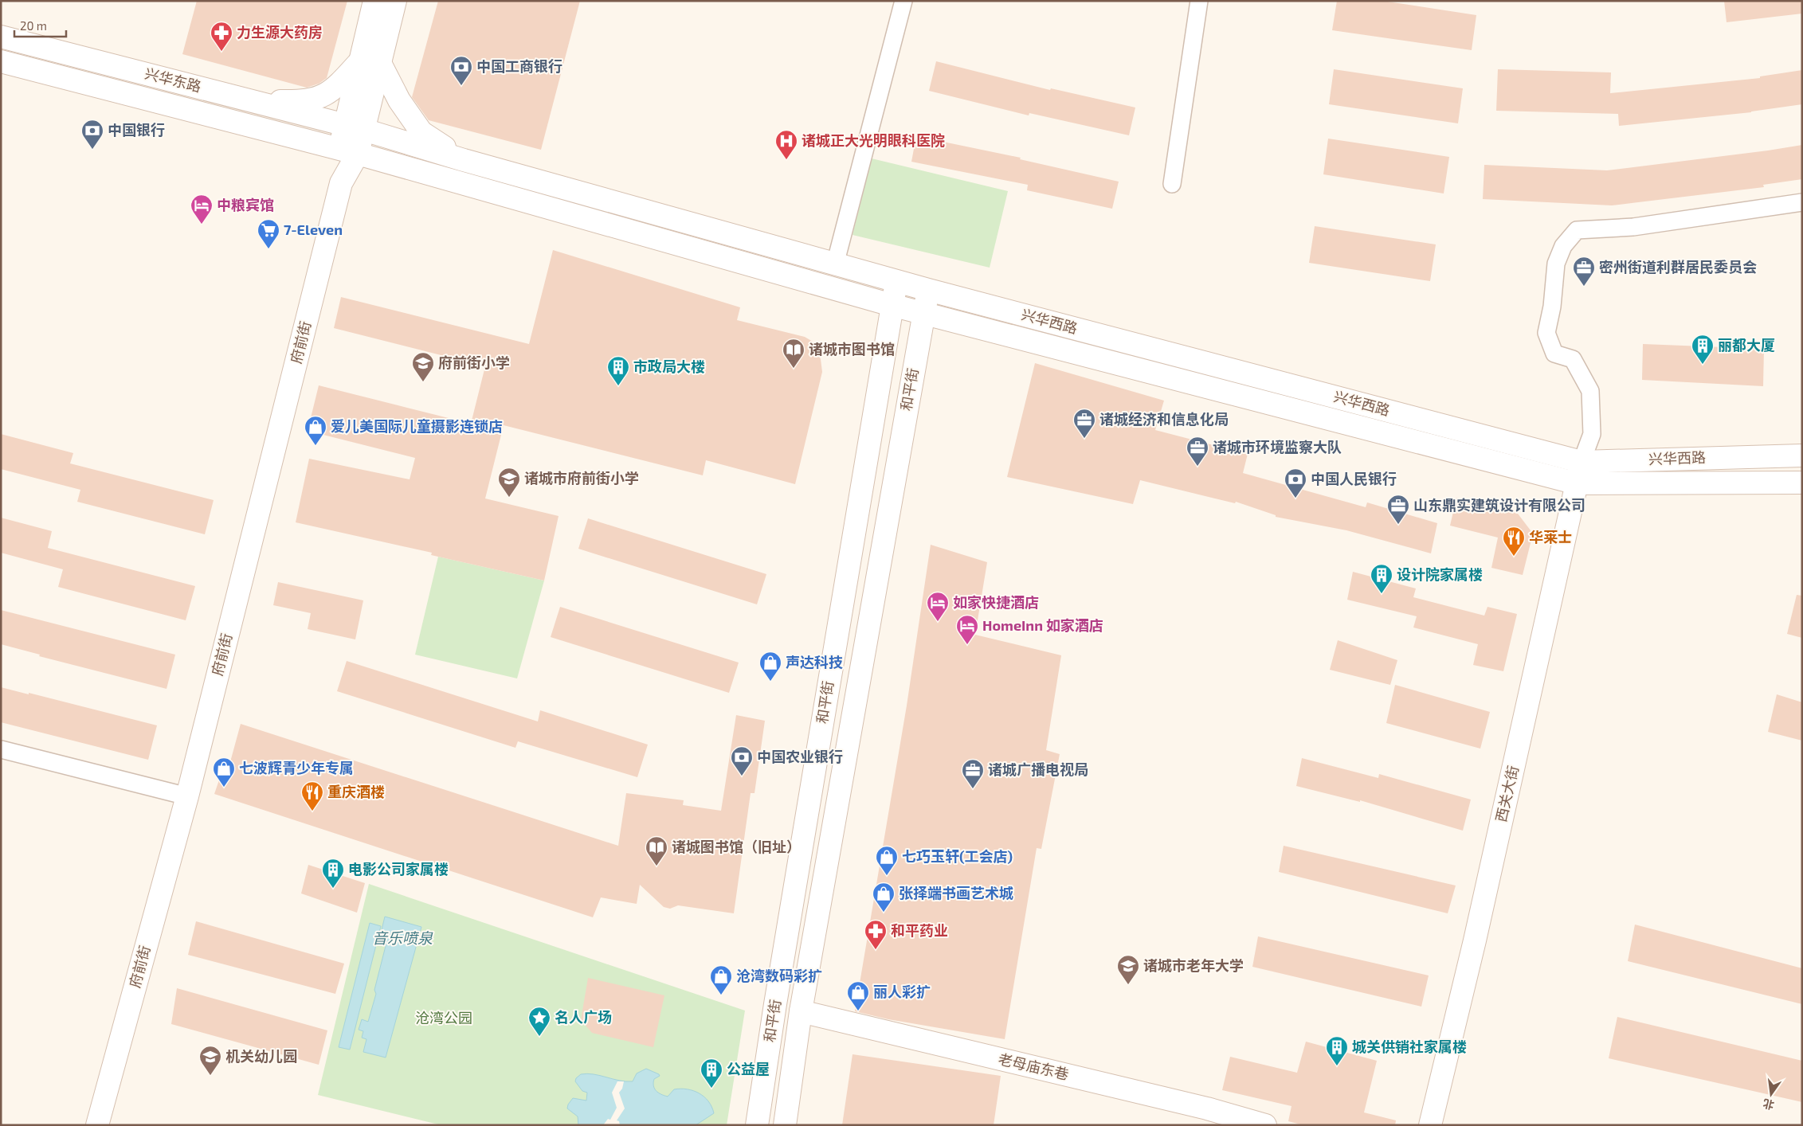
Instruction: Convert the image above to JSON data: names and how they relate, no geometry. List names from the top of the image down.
{
  "streets": {
    "main road": [
      "兴华东路",
      "兴华西路",
      "府前街",
      "和平街",
      "西关大街",
      "老母庙东巷"
    ]
  },
  "crossings": [
    ["兴华东路", "兴华西路"],
    ["兴华东路", "府前街"],
    ["兴华西路", "和平街"],
    ["兴华西路", "西关大街"],
    ["和平街", "老母庙东巷"]
  ],
  "water": ["音乐喷泉"],
  "parks": ["沧湾公园"],
  "places": {
    "pharmacy": ["力生源大药房", "和平药业"],
    "bank": [
      "中国工商银行",
      "中国银行",
      "中国人民银行",
      "中国农业银行"
    ],
    "hospital": ["诸城正大光明眼科医院"],
    "hotel": ["中粮宾馆", "如家快捷酒店", "HomeInn 如家酒店"],
    "supermarket": ["7-Eleven"],
    "office": [
      "密州街道利群居民委员会",
      "诸城经济和信息化局",
      "诸城市环境监察大队",
      "山东鼎实建筑设计有限公司",
      "诸城广播电视局"
    ],
    "building": [
      "丽都大厦",
      "市政局大楼",
      "设计院家属楼",
      "电影公司家属楼",
      "城关供销社家属楼",
      "公益屋"
    ],
    "library": ["诸城市图书馆", "诸城图书馆（旧址）"],
    "school or university": [
      "府前街小学",
      "诸城市府前街小学",
      "诸城市老年大学",
      "机关幼儿园"
    ],
    "shop": [
      "爱儿美国际儿童摄影连锁店",
      "声达科技",
      "七波辉青少年专属",
      "七巧玉轩(工会店)",
      "张择端书画艺术城",
      "沧湾数码彩扩",
      "丽人彩扩"
    ],
    "restaurant": ["华莱士", "重庆酒楼"],
    "place": ["名人广场"]
  },
  "scale_bar": "20 m",
  "north": "bottom"
}
